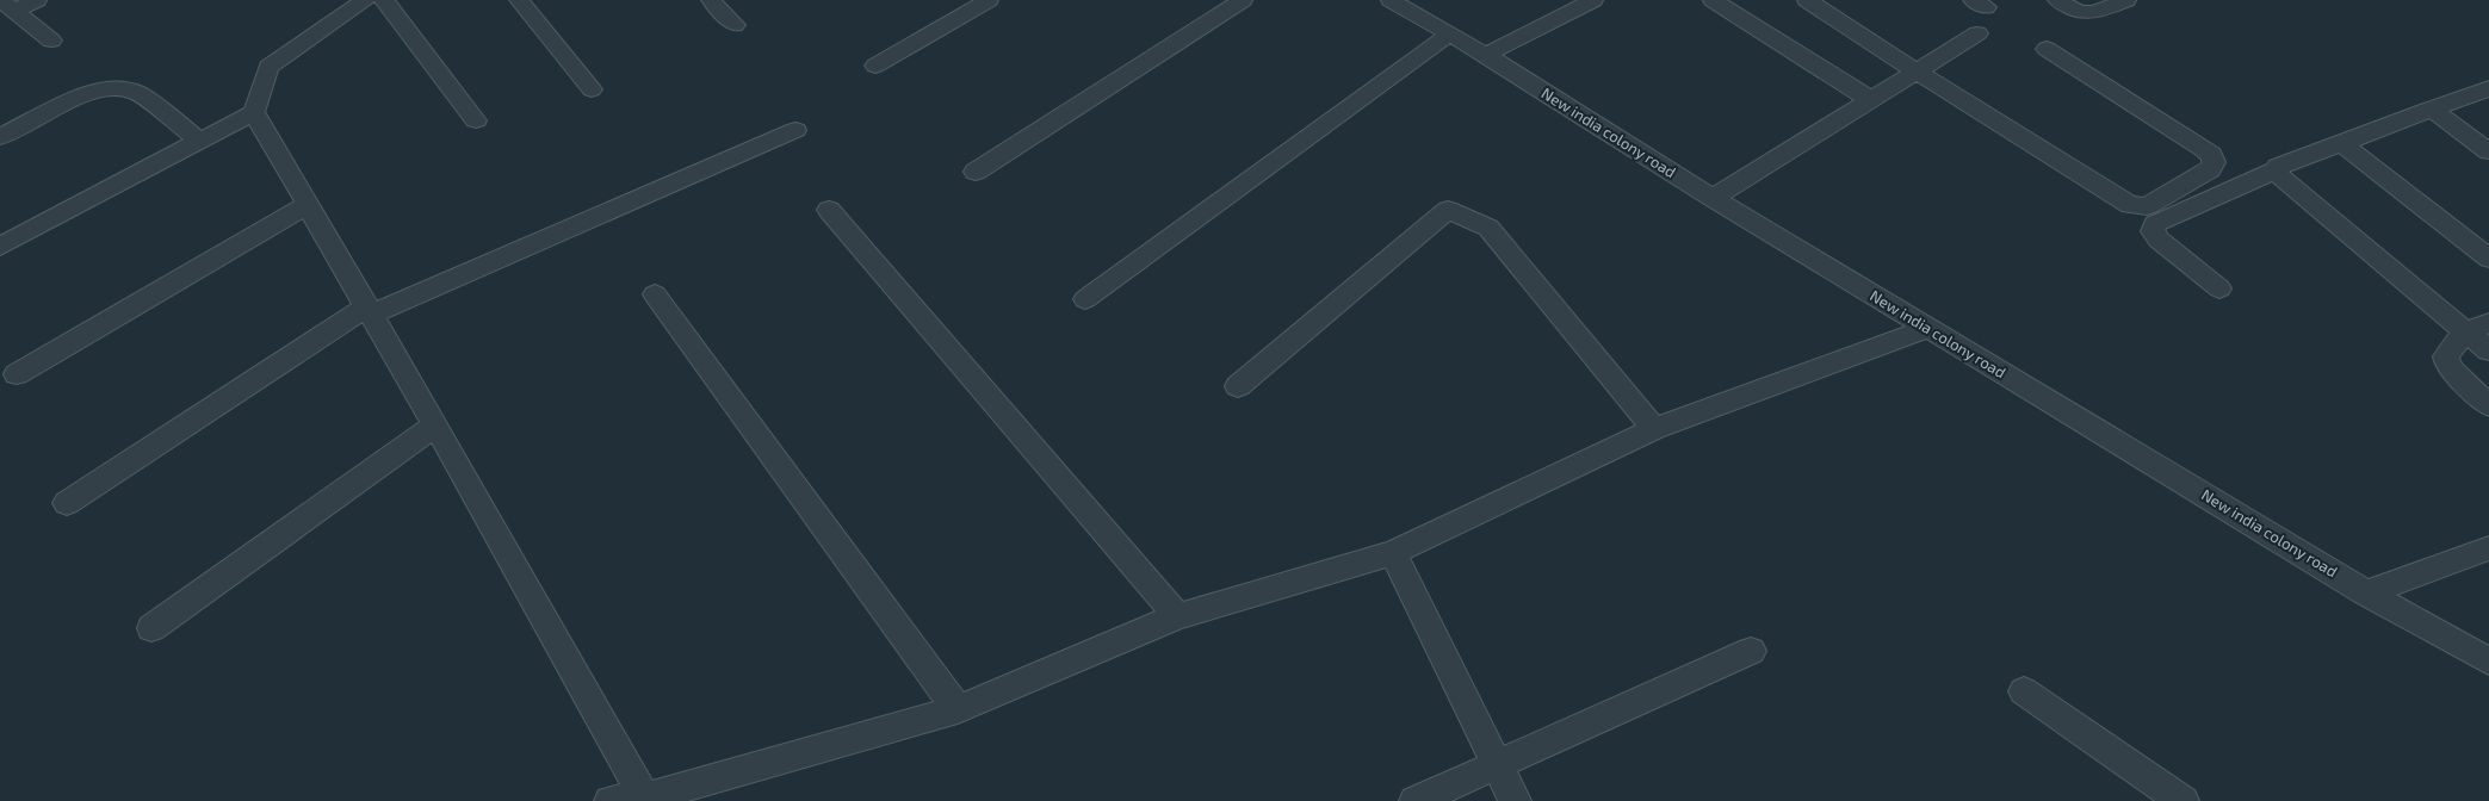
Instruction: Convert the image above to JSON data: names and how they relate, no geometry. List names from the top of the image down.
{
  "streets": {
    "street": ["New india colony road"]
  }
}
